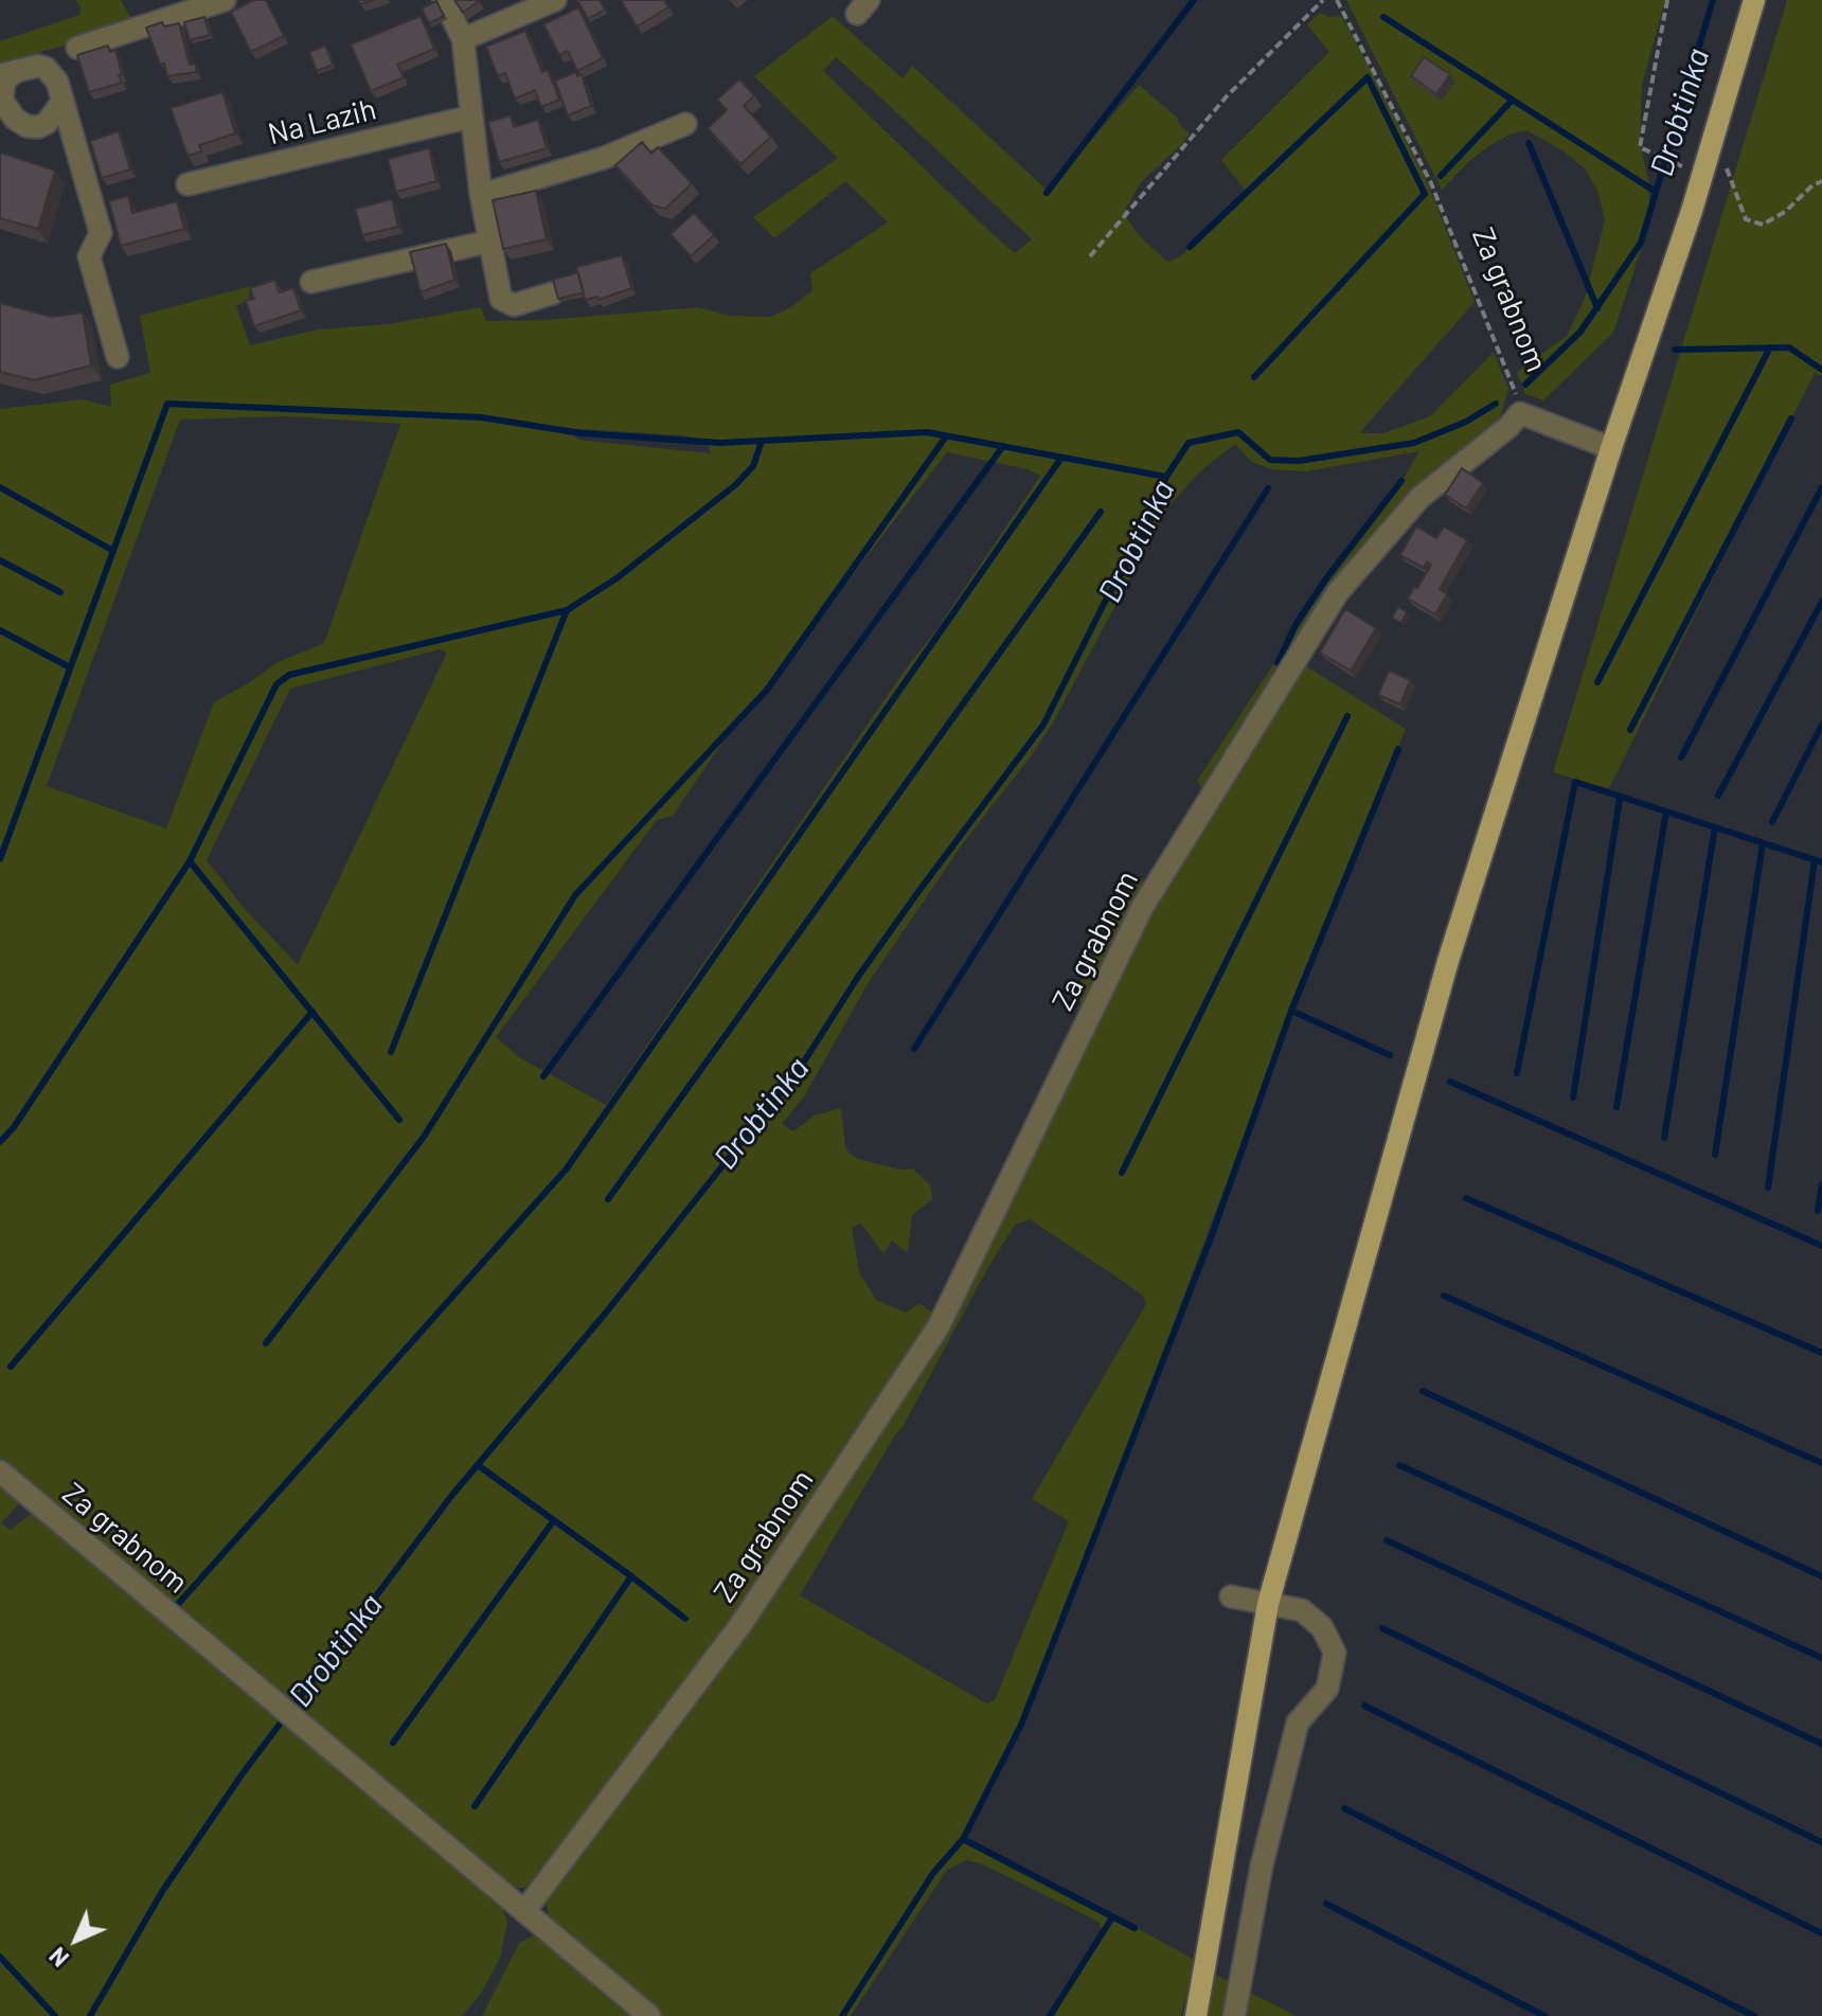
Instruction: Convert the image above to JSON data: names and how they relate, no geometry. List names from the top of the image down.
{
  "streets": {
    "street": ["Na Lazih", "Za grabnom"]
  },
  "water": ["Drobtinka"],
  "north": "bottom left"
}
